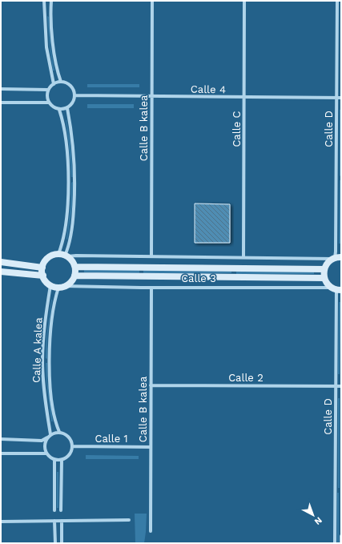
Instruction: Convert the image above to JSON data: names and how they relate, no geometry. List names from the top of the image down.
{
  "streets": {
    "street": [
      "Calle 4",
      "Calle B kalea",
      "Calle C",
      "Calle D",
      "Calle 3",
      "Calle A kalea",
      "Calle 2",
      "Calle 1"
    ]
  },
  "crossings": [
    ["Calle 4", "Calle B kalea"],
    ["Calle 4", "Calle C"],
    ["Calle 4", "Calle D"],
    ["Calle B kalea", "Calle 3"],
    ["Calle B kalea", "Calle 2"],
    ["Calle B kalea", "Calle 1"],
    ["Calle C", "Calle 3"],
    ["Calle D", "Calle 3"],
    ["Calle D", "Calle 2"],
    ["Calle 3", "Calle A kalea"],
    ["Calle A kalea", "Calle 1"]
  ],
  "north": "bottom right"
}
